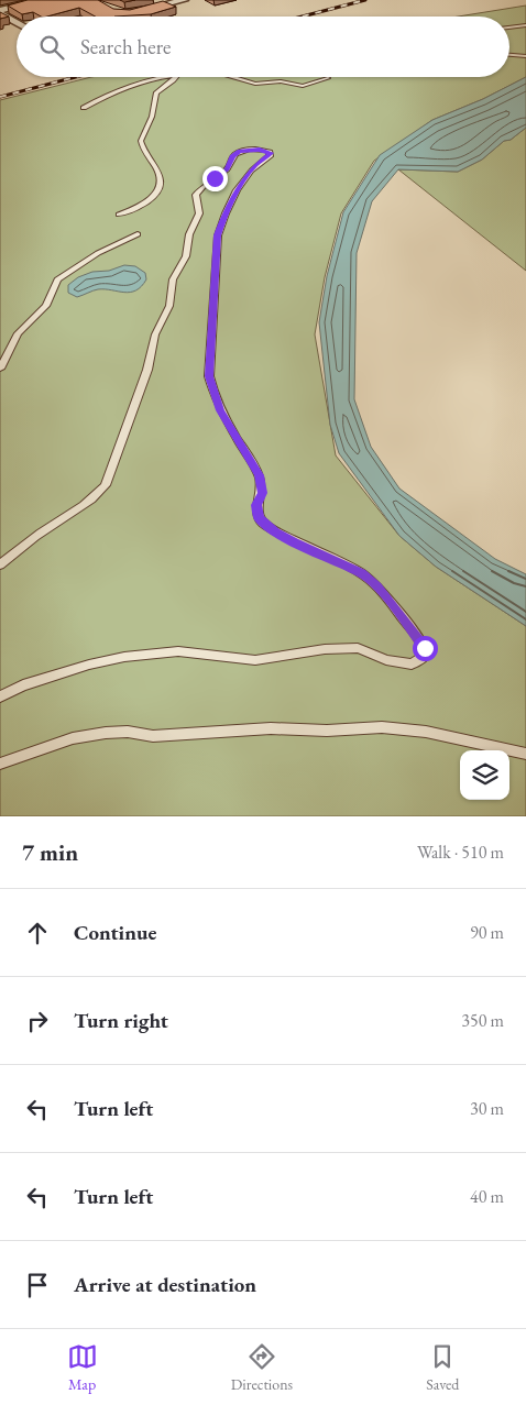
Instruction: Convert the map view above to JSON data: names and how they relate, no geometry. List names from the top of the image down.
{
  "page": {
    "search": "Search here",
    "heading": ["7 min", "Walk · 510 m"],
    "list": [
      ["Continue", "90 m"],
      ["Turn right", "350 m"],
      ["Turn left", "30 m"],
      ["Turn left", "40 m"],
      "Arrive at destination"
    ],
    "nav": ["Map", "Directions", "Saved"]
  }
}
